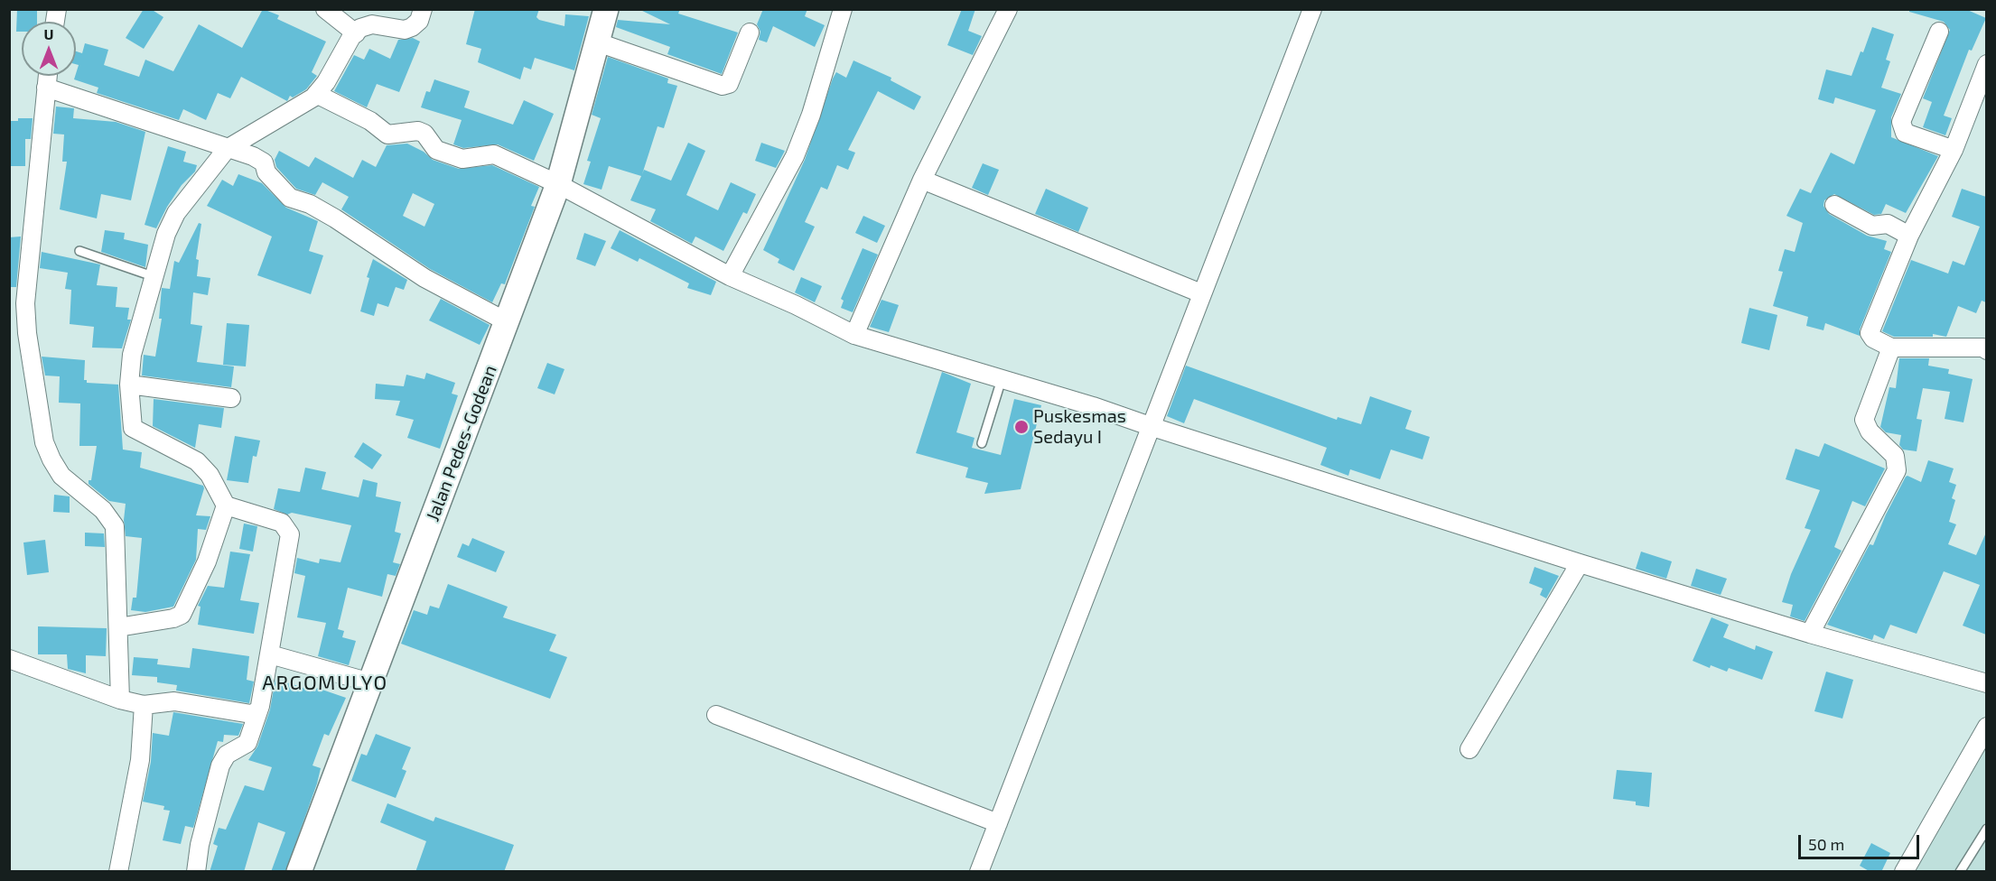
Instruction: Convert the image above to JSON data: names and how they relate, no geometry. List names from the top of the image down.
{
  "streets": {
    "street": ["Jalan Pedes-Godean"]
  },
  "districts": ["ARGOMULYO"],
  "places": ["Puskesmas Sedayu I"],
  "scale_bar": "50 m",
  "north": "top"
}
